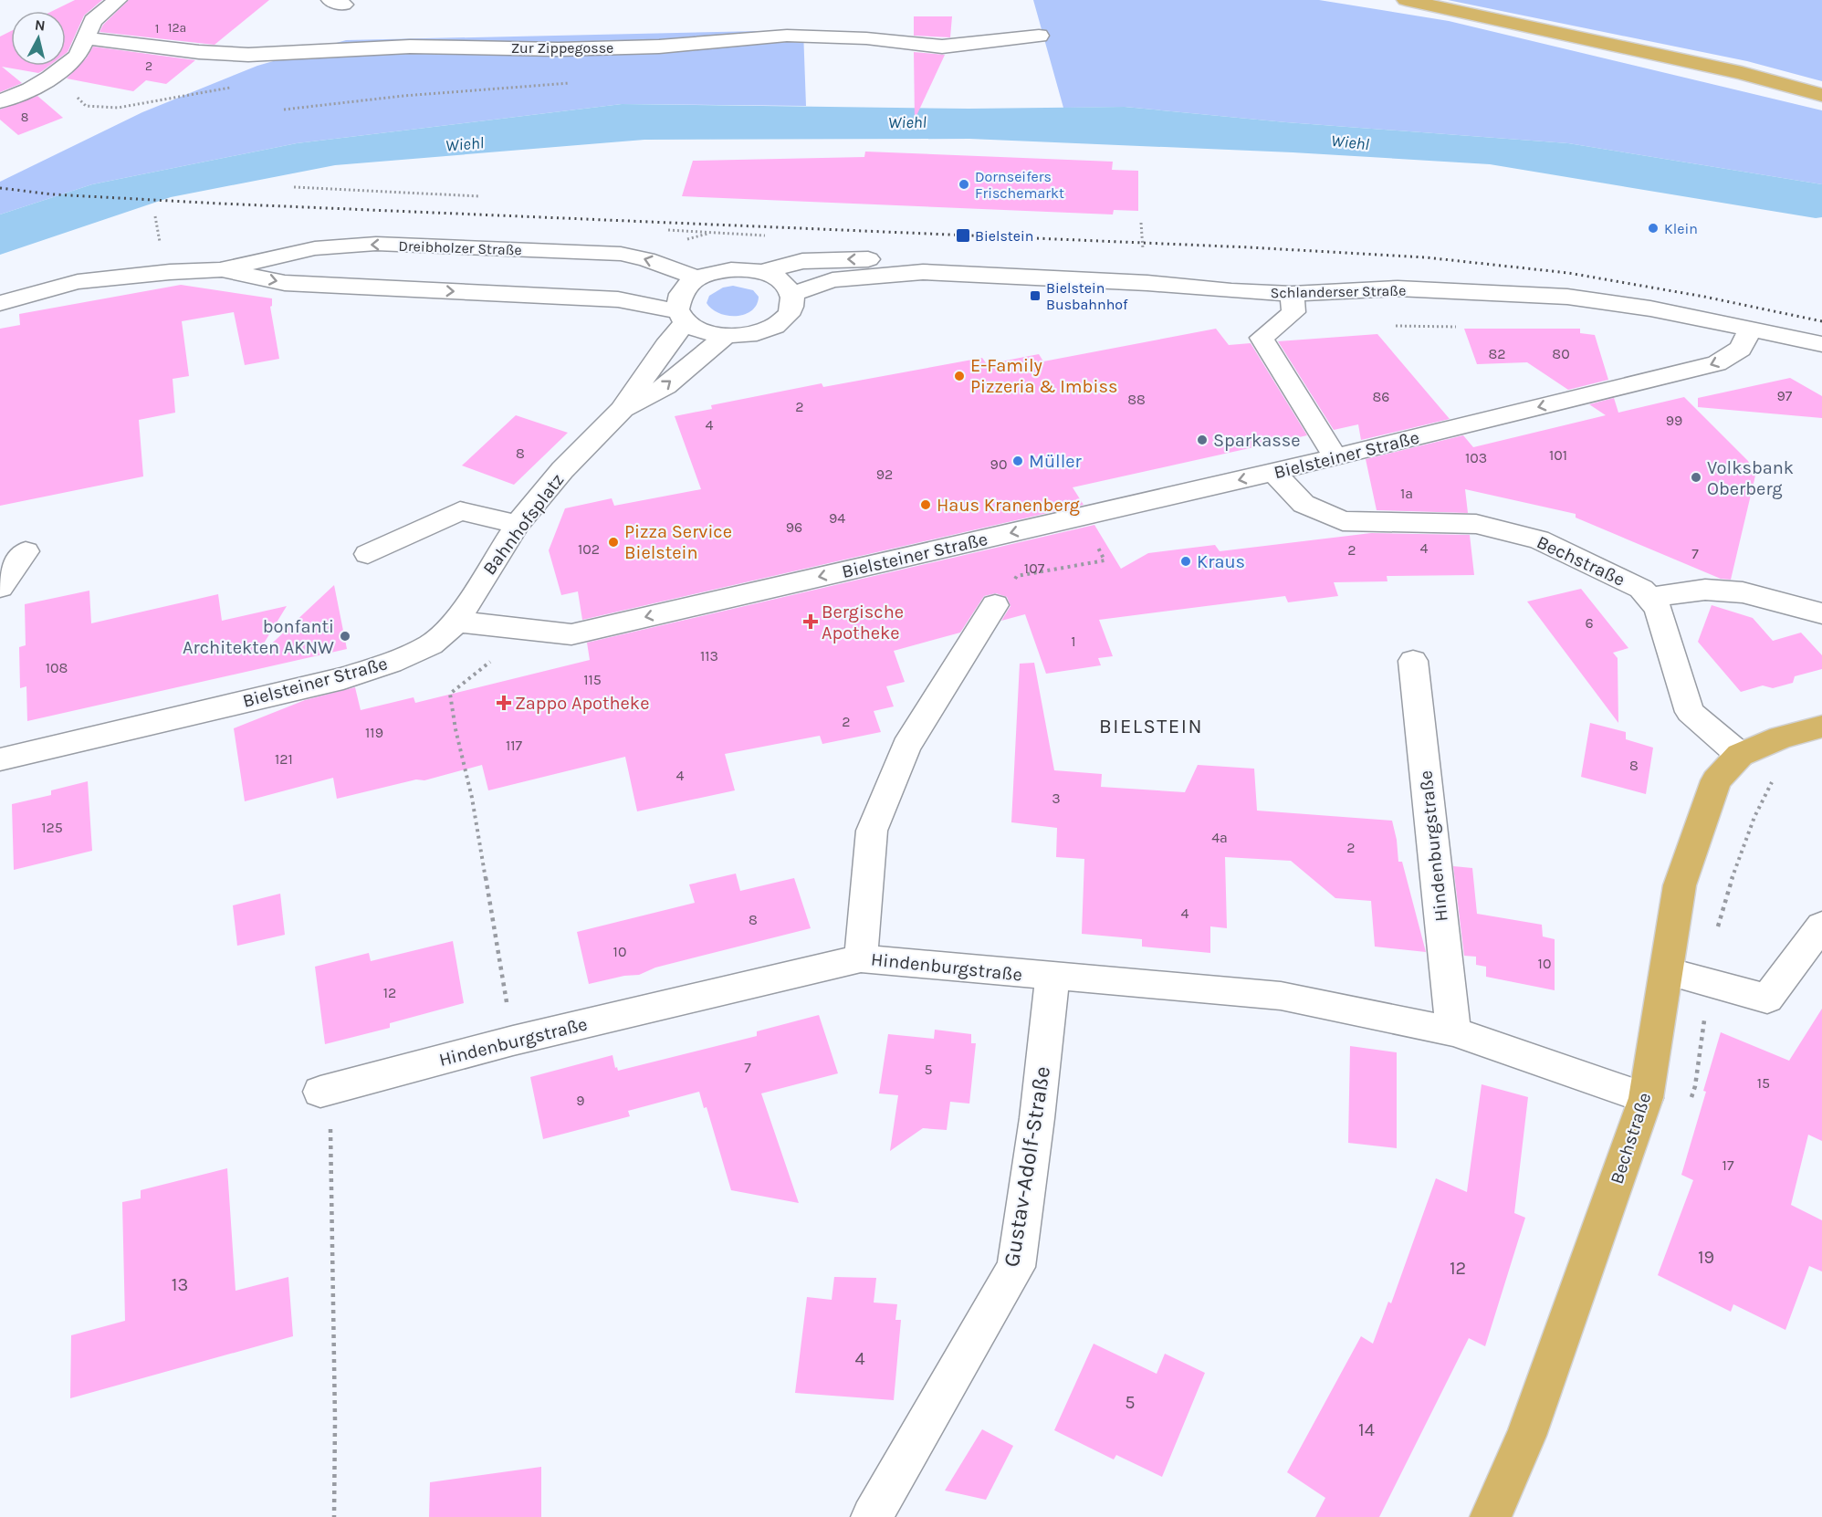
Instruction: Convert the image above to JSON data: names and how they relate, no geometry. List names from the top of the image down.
{
  "streets": {
    "main road": ["Bechstraße"],
    "street": [
      "Zur Zippegosse",
      "Dreibholzer Straße",
      "Schlanderser Straße",
      "Bielsteiner Straße",
      "Bahnhofsplatz",
      "Hindenburgstraße",
      "Gustav-Adolf-Straße"
    ]
  },
  "crossings": [
    ["Dreibholzer Straße", "Schlanderser Straße"],
    ["Dreibholzer Straße", "Bahnhofsplatz"],
    ["Schlanderser Straße", "Bielsteiner Straße"],
    ["Schlanderser Straße", "Bahnhofsplatz"],
    ["Bielsteiner Straße", "Bahnhofsplatz"],
    ["Bielsteiner Straße", "Bechstraße"],
    ["Bechstraße", "Hindenburgstraße"],
    ["Hindenburgstraße", "Gustav-Adolf-Straße"]
  ],
  "one_way": ["Bielsteiner Straße"],
  "districts": ["BIELSTEIN"],
  "water": ["Wiehl"],
  "places": {
    "other": [
      "Dornseifers Frischemarkt",
      "Klein",
      "E-Family Pizzeria & Imbiss",
      "Sparkasse",
      "Müller",
      "Volksbank Oberberg",
      "Haus Kranenberg",
      "Pizza Service Bielstein",
      "Kraus",
      "bonfanti Architekten AKNW"
    ],
    "transit": ["Bielstein", "Bielstein Busbahnhof"],
    "health": ["Bergische Apotheke", "Zappo Apotheke"]
  },
  "house_numbers": [
    "12a",
    "1",
    "2",
    "8",
    "82",
    "80",
    "97",
    "86",
    "88",
    "2",
    "99",
    "4",
    "8",
    "101",
    "103",
    "90",
    "92",
    "1a",
    "94",
    "96",
    "4",
    "102",
    "2",
    "7",
    "107",
    "6",
    "1",
    "113",
    "108",
    "115",
    "2",
    "119",
    "117",
    "121",
    "8",
    "4",
    "3",
    "125",
    "4a",
    "2",
    "4",
    "8",
    "10",
    "10",
    "12",
    "7",
    "5",
    "15",
    "9",
    "17",
    "19",
    "12",
    "13",
    "4",
    "5",
    "14"
  ],
  "north": "top"
}
